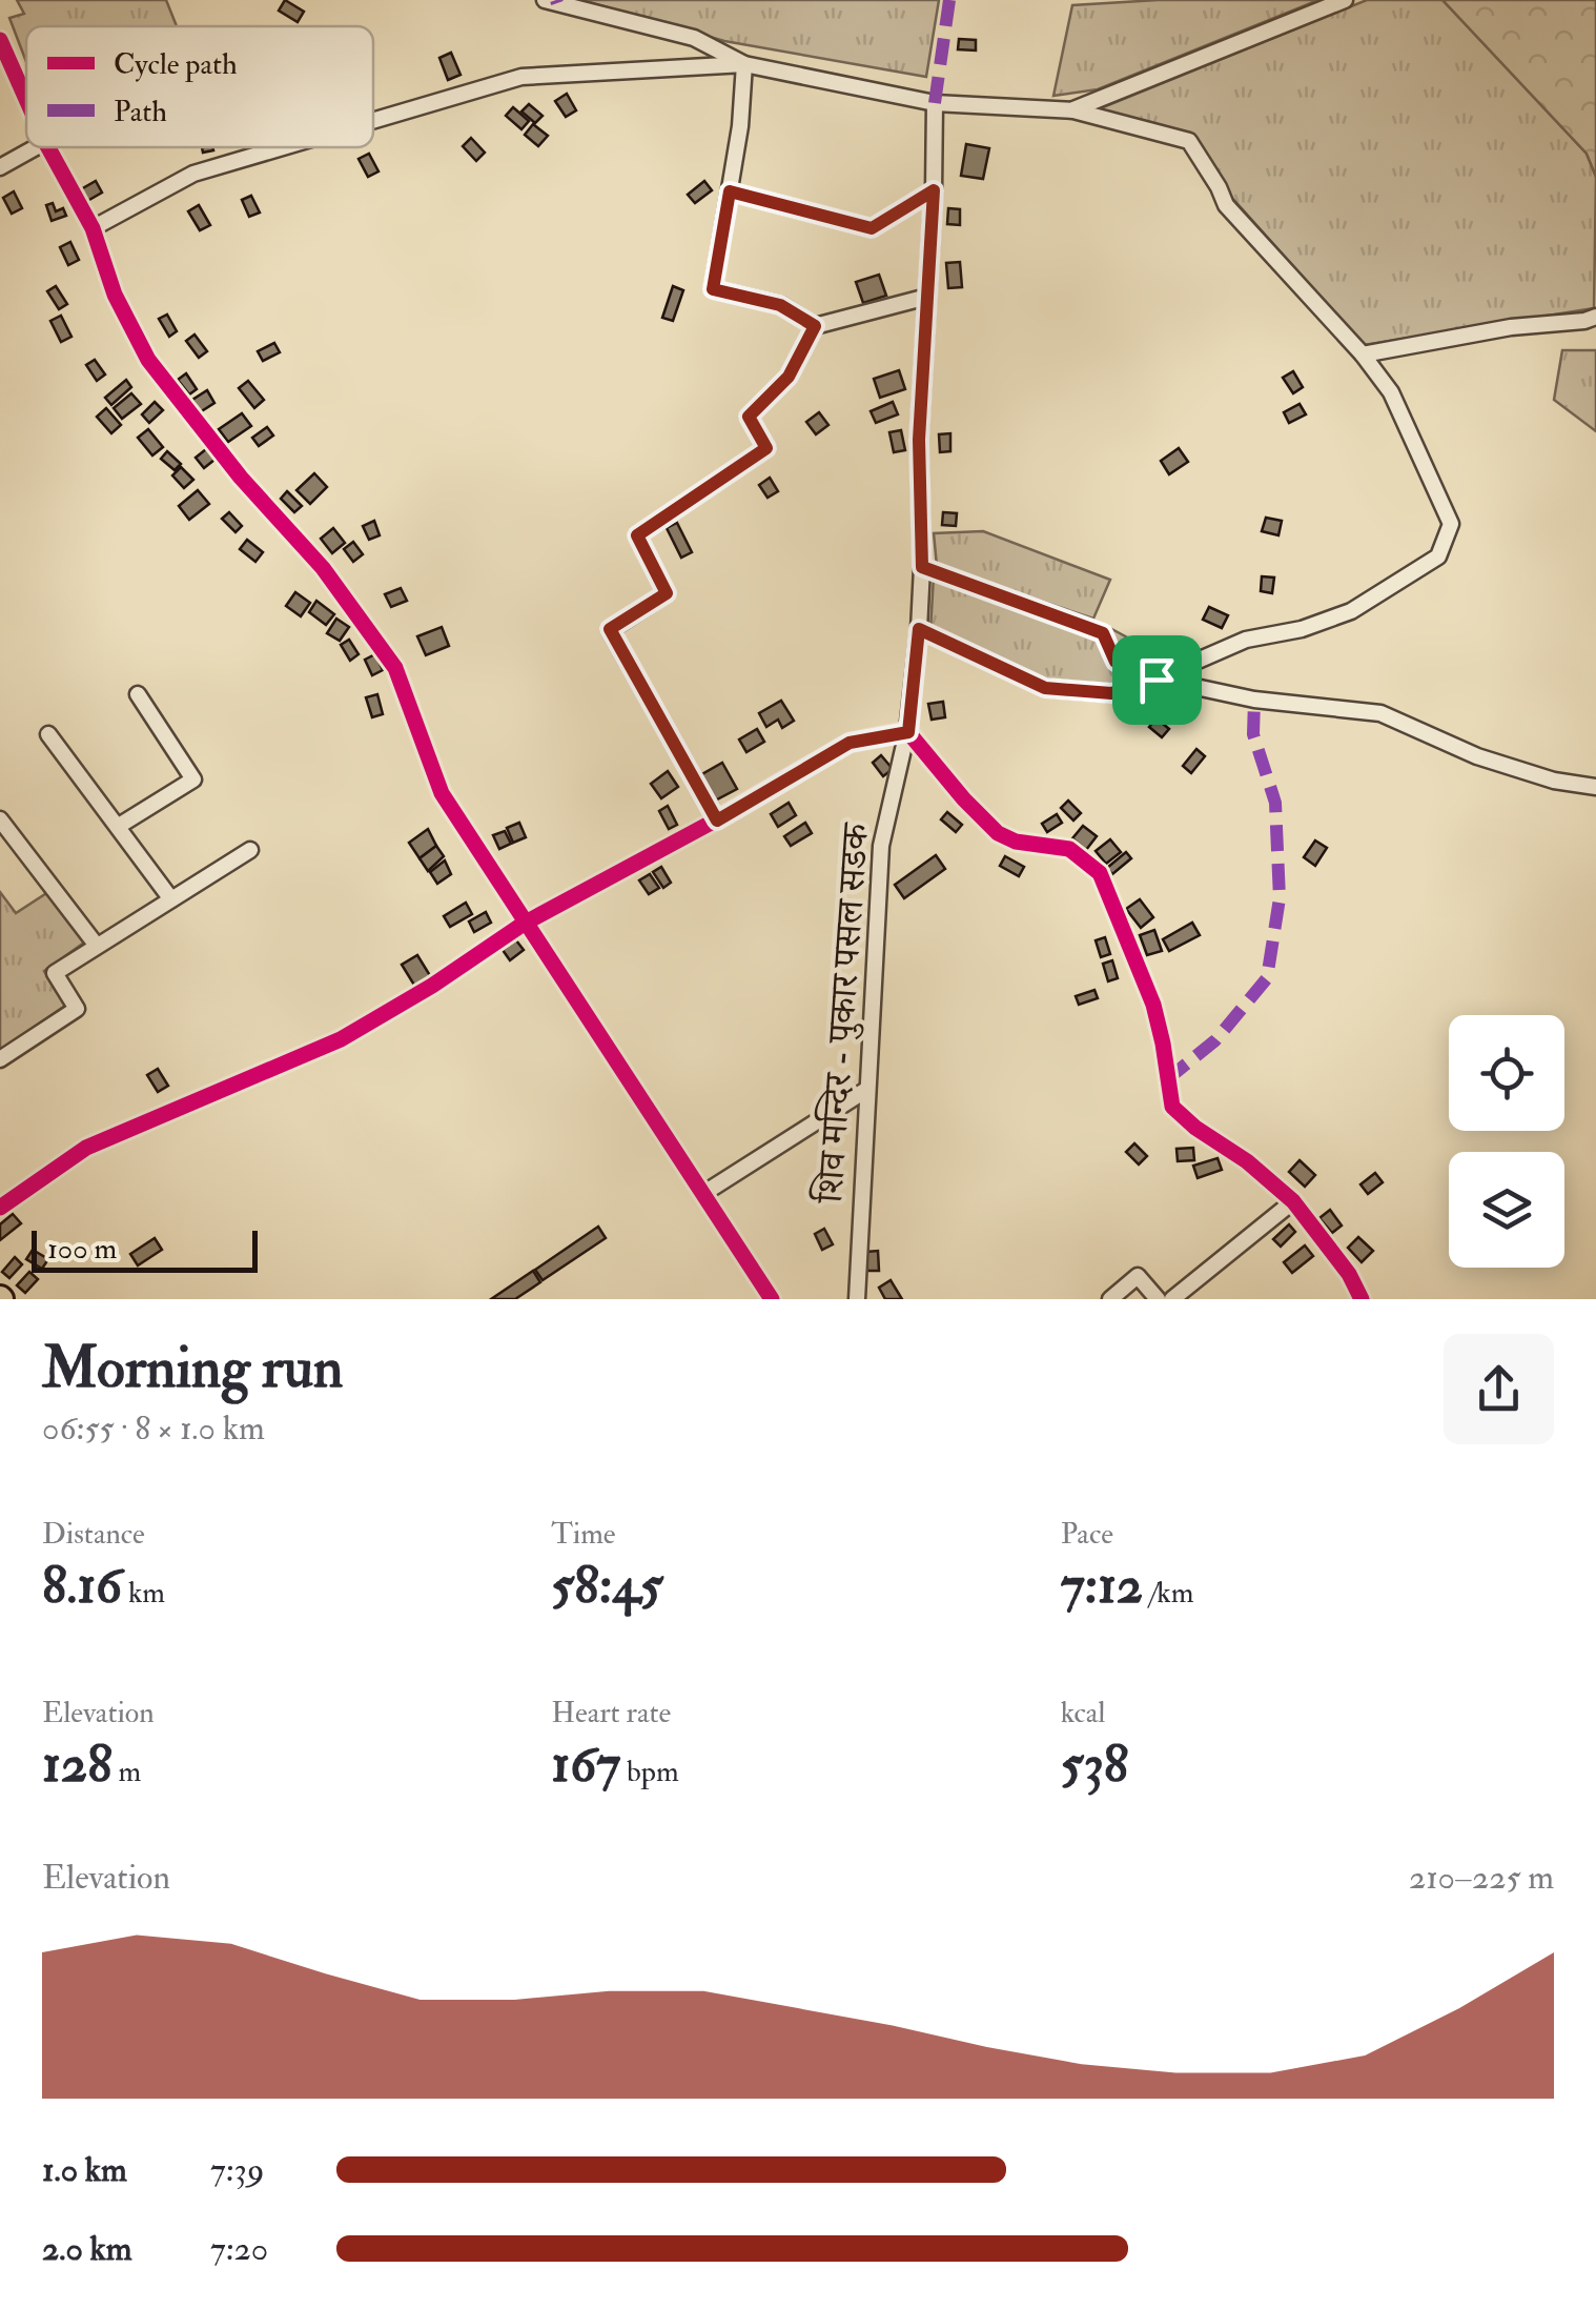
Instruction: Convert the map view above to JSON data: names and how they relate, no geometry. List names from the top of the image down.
{
  "streets": {
    "street": ["शिव मन्दिर - पुकार पसल सडक"]
  },
  "legend": ["Cycle path", "Path"],
  "scale_bar": "100 m",
  "page": {
    "scale": "100 m",
    "heading": ["Morning run", "06:55 · 8 × 1.0 km"],
    "stats": [
      ["Distance", "8.16 km"],
      ["Time", "58:45"],
      ["Pace", "7:12 /km"],
      ["Elevation", "128 m"],
      ["Heart rate", "167 bpm"],
      ["kcal", "538"]
    ],
    "chart": ["Elevation", "210–225 m"],
    "list": [
      {
        "name": "1.0 km",
        "note": "7:39"
      },
      {
        "name": "2.0 km",
        "note": "7:20"
      }
    ]
  }
}
